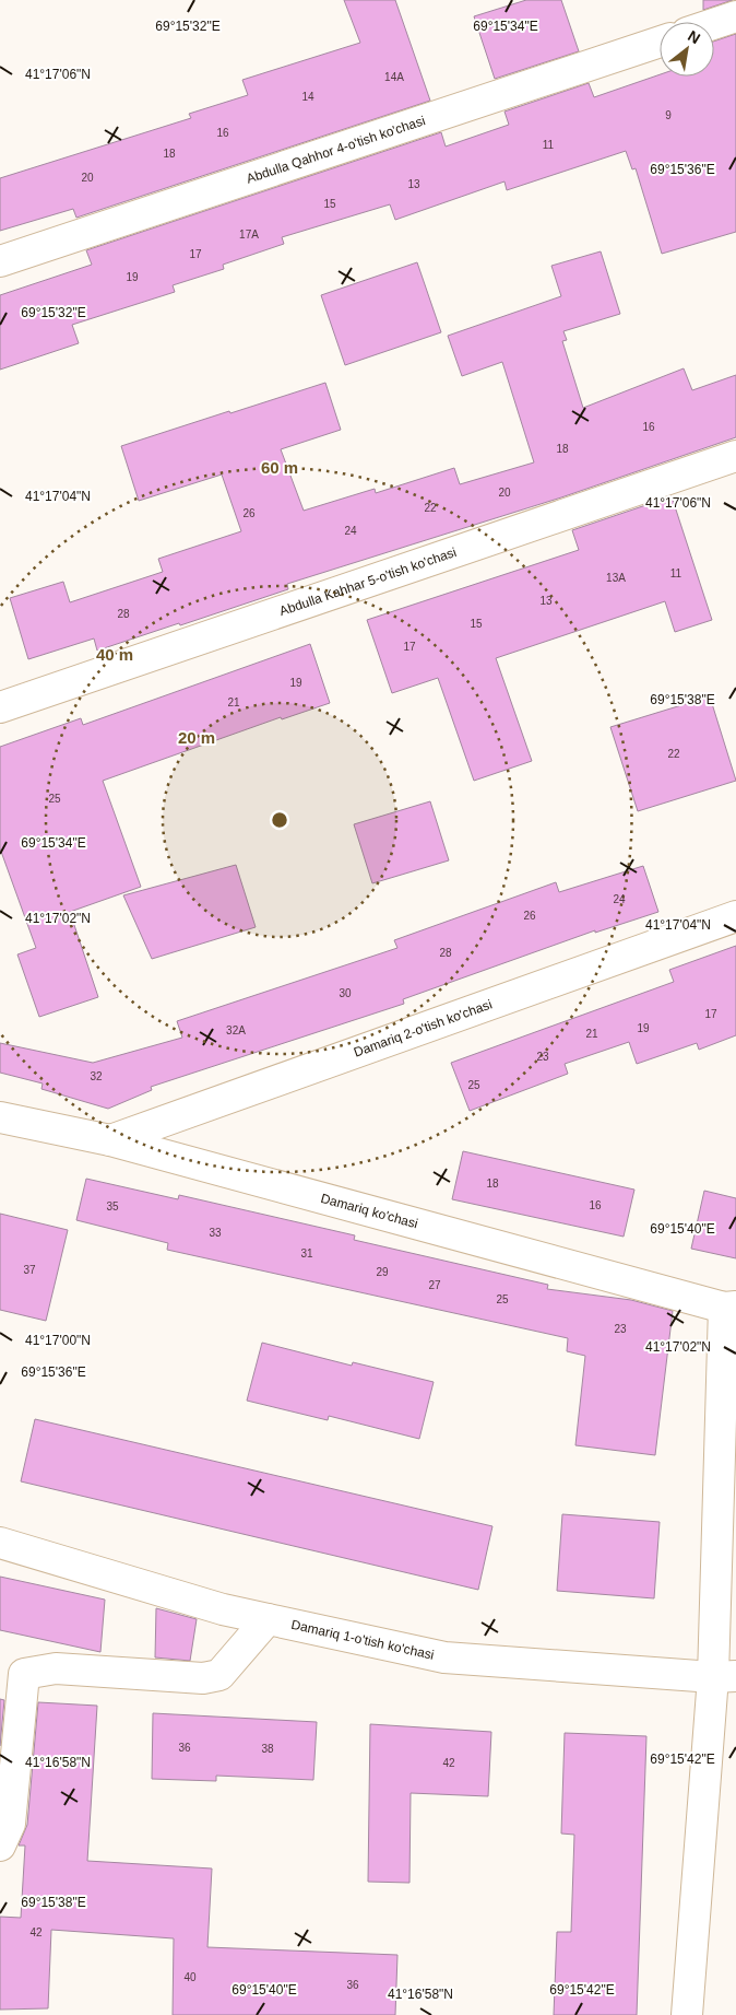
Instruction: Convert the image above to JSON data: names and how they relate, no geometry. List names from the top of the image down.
{
  "streets": {
    "street": [
      "Abdulla Qahhor 4-o'tish ko'chasi",
      "Abdulla Kahhar 5-o'tish ko'chasi",
      "Damariq 2-o'tish ko'chasi",
      "Damariq ko'chasi",
      "Damariq 1-o'tish ko'chasi"
    ]
  },
  "crossings": [
    ["Damariq 2-o'tish ko'chasi", "Damariq ko'chasi"]
  ],
  "house_numbers": [
    "14A",
    "14",
    "9",
    "16",
    "11",
    "18",
    "20",
    "13",
    "15",
    "17A",
    "17",
    "19",
    "16",
    "18",
    "20",
    "22",
    "26",
    "24",
    "11",
    "13A",
    "13",
    "28",
    "15",
    "17",
    "19",
    "21",
    "22",
    "25",
    "24",
    "26",
    "28",
    "30",
    "17",
    "19",
    "32A",
    "21",
    "23",
    "32",
    "25",
    "18",
    "16",
    "35",
    "33",
    "31",
    "37",
    "29",
    "27",
    "25",
    "23",
    "36",
    "38",
    "42",
    "42",
    "40",
    "36"
  ],
  "north": "top right",
  "coordinates": [
    "69°15'32\"E",
    "69°15'34\"E",
    "41°17'06\"N",
    "69°15'36\"E",
    "41°17'04\"N",
    "69°15'38\"E",
    "41°17'02\"N",
    "69°15'40\"E",
    "41°17'00\"N",
    "69°15'42\"E",
    "41°16'58\"N"
  ],
  "rings": ["60 m", "40 m", "20 m"]
}
